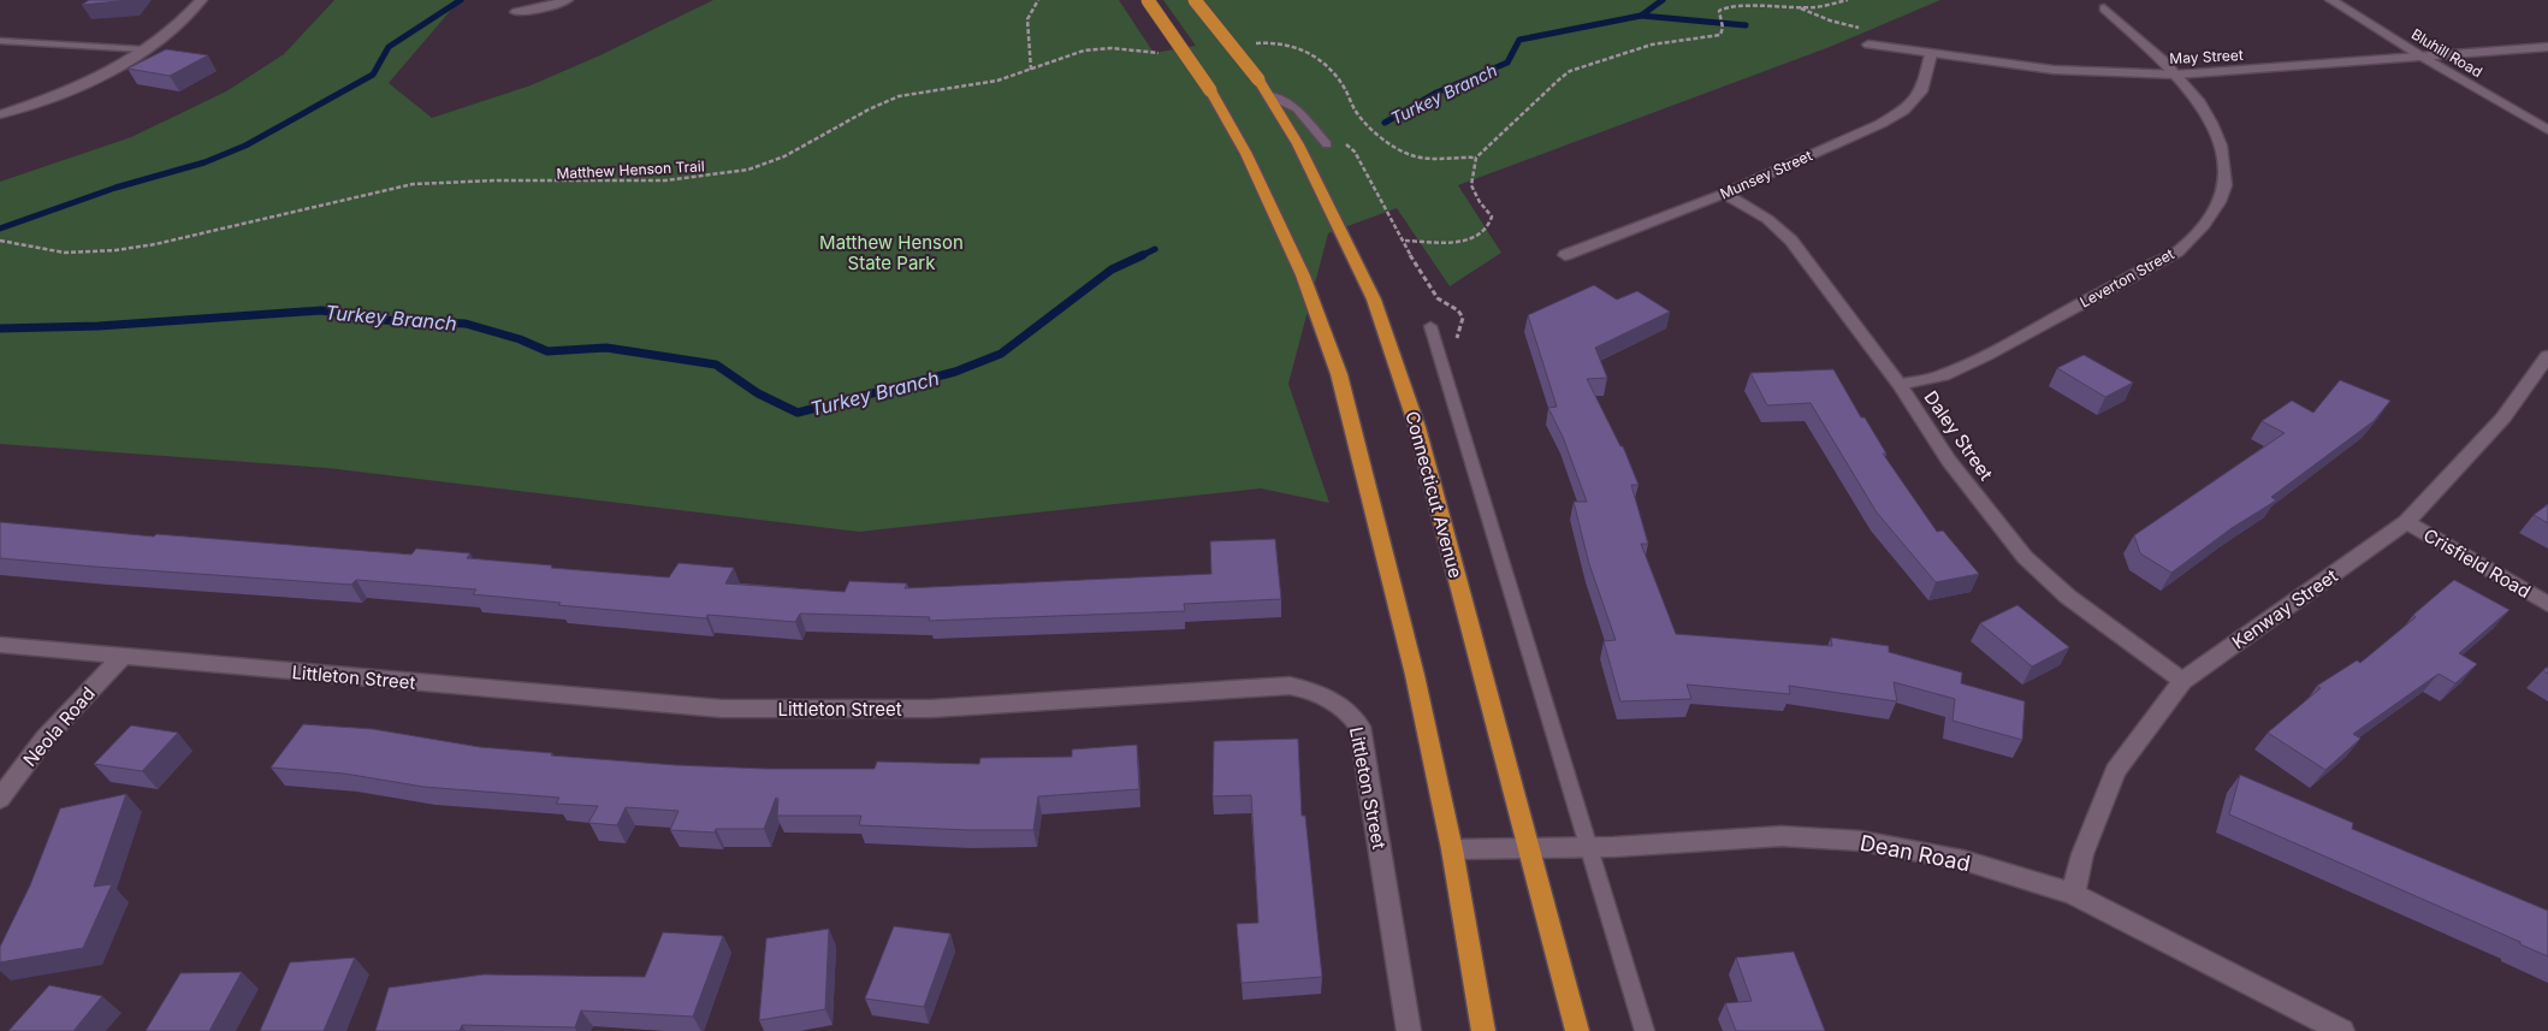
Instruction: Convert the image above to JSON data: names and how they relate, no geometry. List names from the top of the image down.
{
  "streets": {
    "main road": ["Connecticut Avenue"],
    "street": [
      "Bluhill Road",
      "May Street",
      "Munsey Street",
      "Leverton Street",
      "Daley Street",
      "Crisfield Road",
      "Kenway Street",
      "Littleton Street",
      "Neola Road",
      "Dean Road"
    ],
    "path": ["Matthew Henson Trail"]
  },
  "crossings": [
    ["Bluhill Road", "May Street"],
    ["May Street", "Munsey Street"],
    ["May Street", "Leverton Street"],
    ["Munsey Street", "Daley Street"],
    ["Leverton Street", "Daley Street"],
    ["Daley Street", "Kenway Street"],
    ["Connecticut Avenue", "Dean Road"],
    ["Crisfield Road", "Kenway Street"],
    ["Kenway Street", "Dean Road"],
    ["Littleton Street", "Neola Road"]
  ],
  "water": ["Turkey Branch"],
  "parks": ["Matthew Henson State Park"]
}
